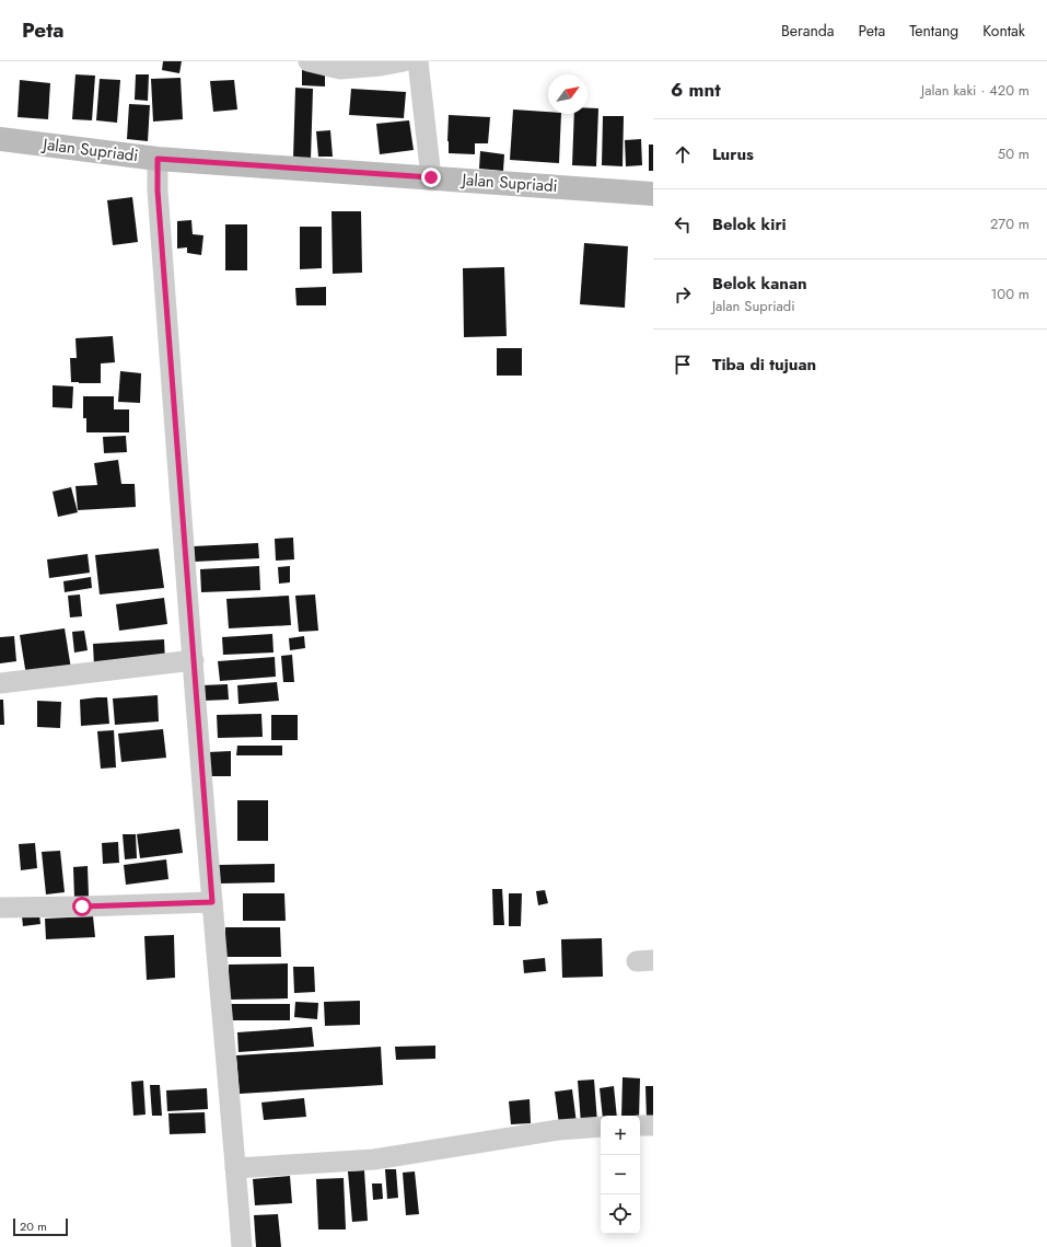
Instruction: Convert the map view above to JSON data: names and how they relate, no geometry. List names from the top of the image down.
{
  "streets": {
    "main road": ["Jalan Supriadi"]
  },
  "scale_bar": "20 m",
  "north": "top right",
  "page": {
    "header": "Peta",
    "nav": [
      "Beranda",
      "Peta",
      "Tentang",
      "Kontak"
    ],
    "heading": ["6 mnt", "Jalan kaki · 420 m"],
    "list": [
      ["Lurus", "50 m"],
      ["Belok kiri", "270 m"],
      ["Belok kanan", "Jalan Supriadi", "100 m"],
      "Tiba di tujuan"
    ],
    "map_buttons": ["+", "−"],
    "scale": "20 m"
  }
}
